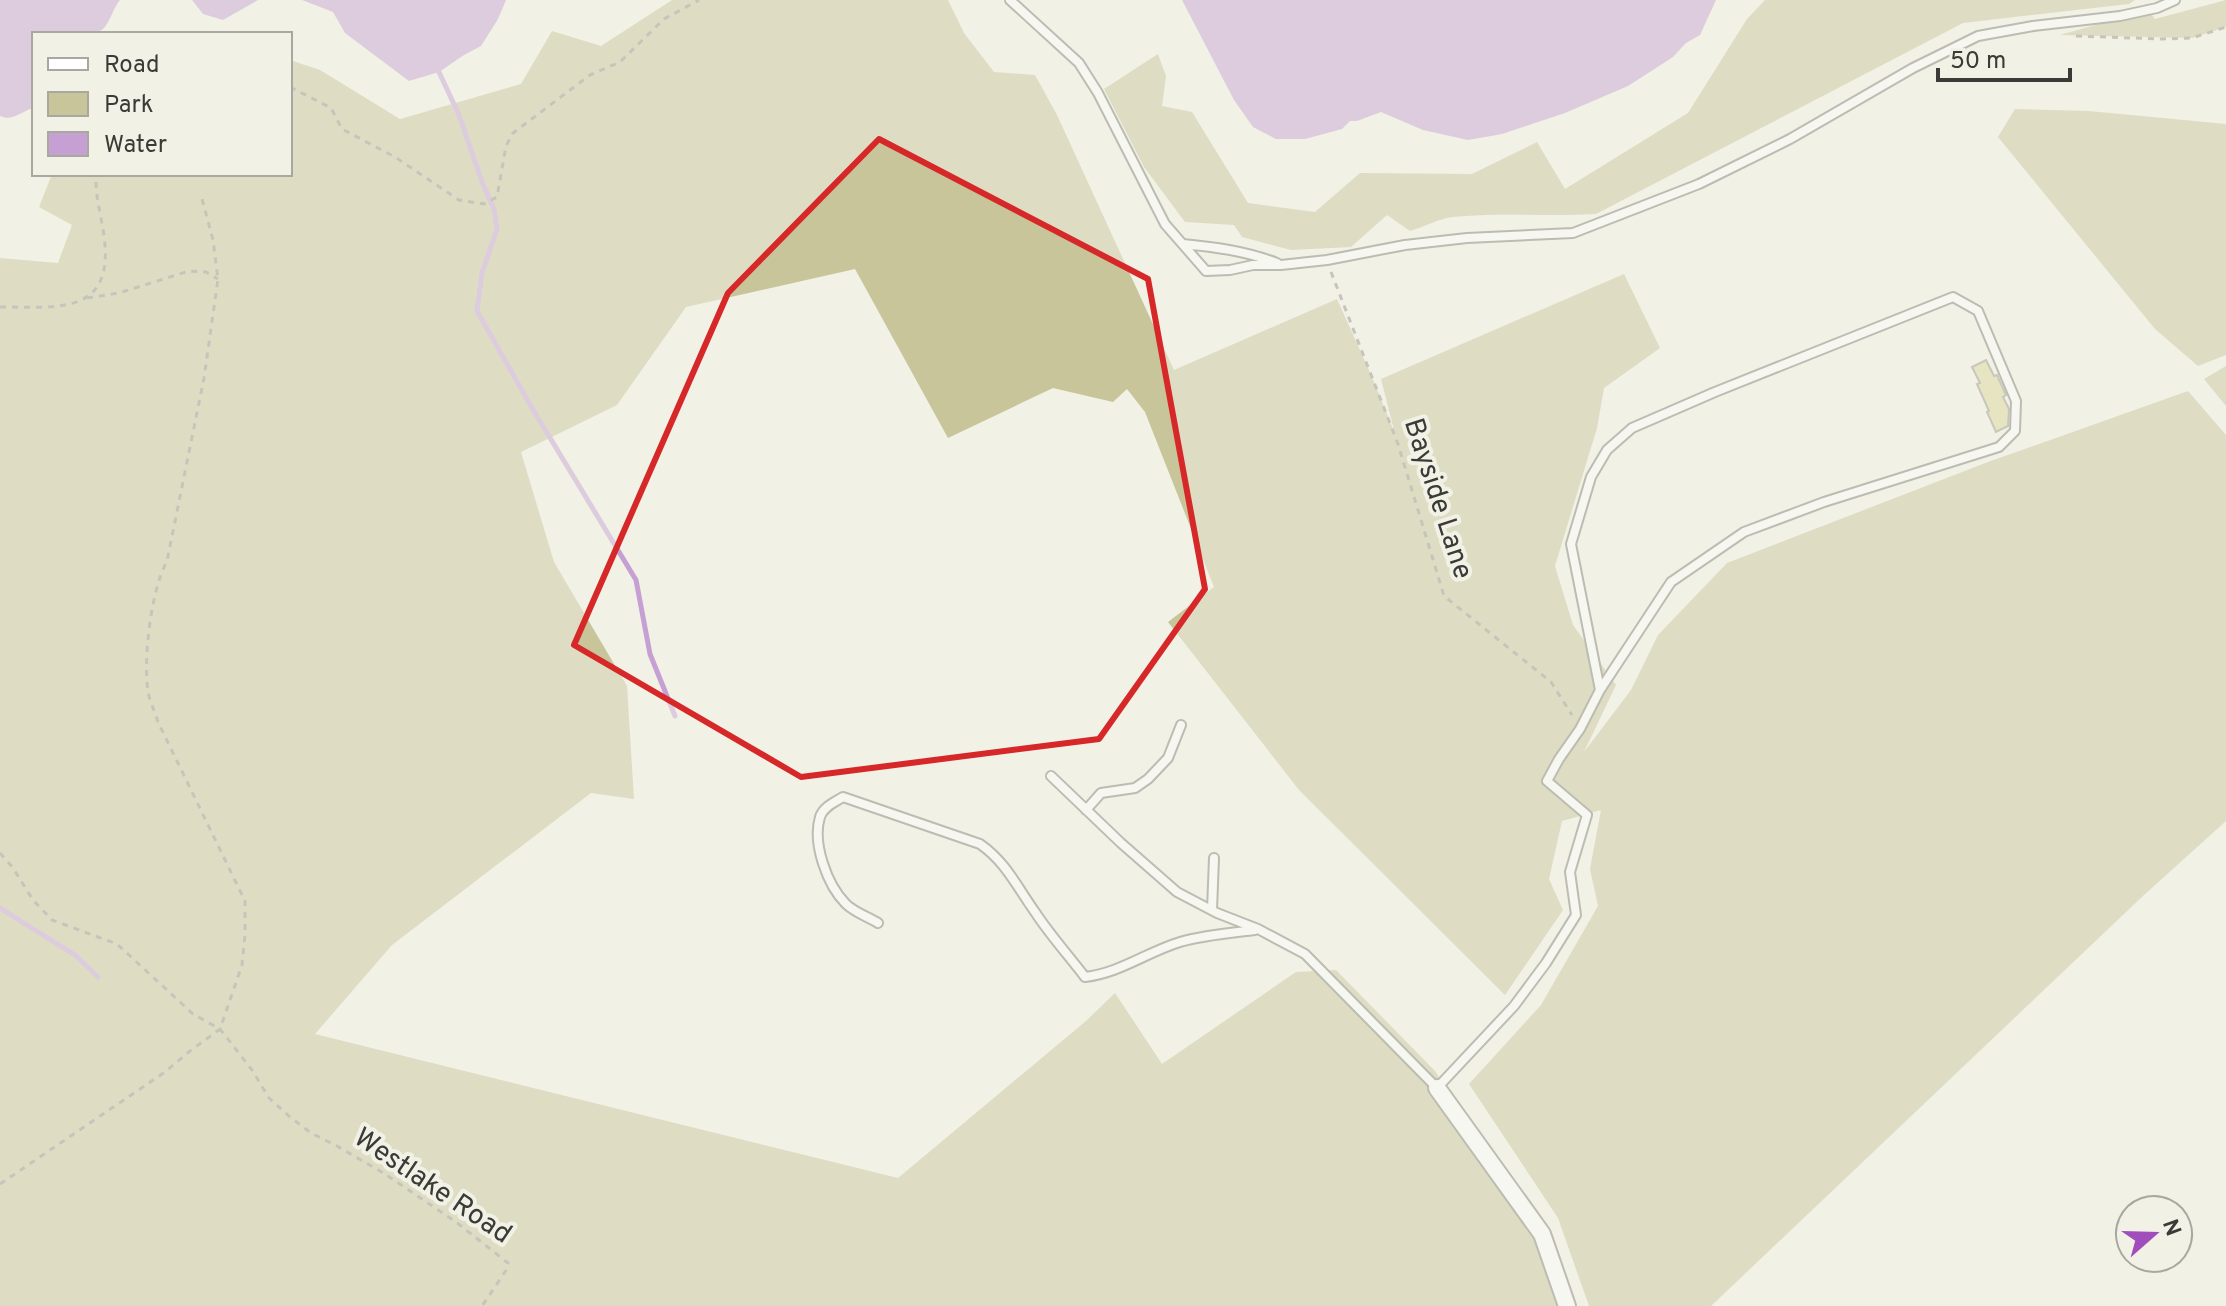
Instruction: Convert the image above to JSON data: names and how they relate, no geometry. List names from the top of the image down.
{
  "streets": {
    "path": ["Bayside Lane", "Westlake Road"]
  },
  "legend": ["Road", "Park", "Water"],
  "scale_bar": "50 m",
  "north": "right"
}
